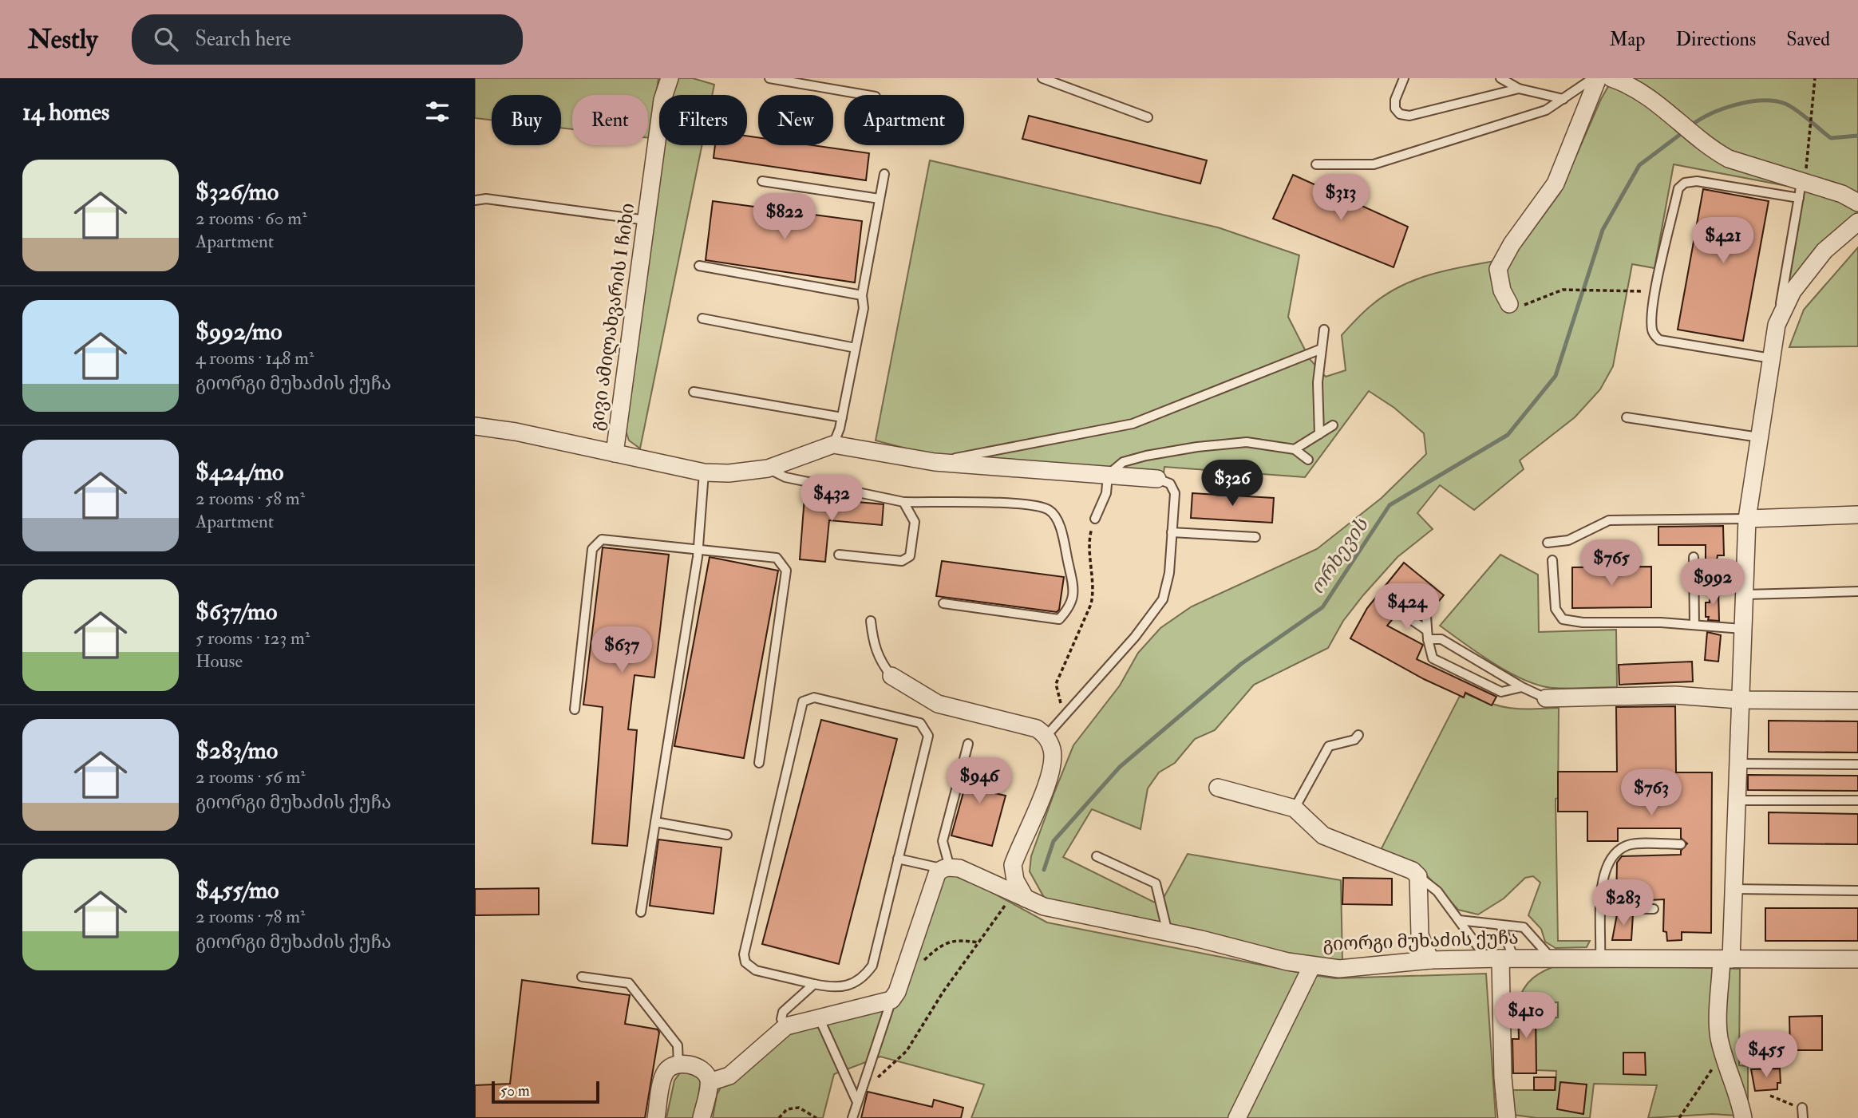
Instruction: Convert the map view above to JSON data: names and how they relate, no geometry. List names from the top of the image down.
{
  "streets": {
    "street": ["გივი ამილახვარის I ჩიხი", "გიორგი მუხაძის ქუჩა"]
  },
  "water": ["ორხევის"],
  "scale_bar": "50 m",
  "page": {
    "header": "Nestly",
    "search": "Search here",
    "nav": ["Map", "Directions", "Saved"],
    "heading": "14 homes",
    "chip": [
      "Buy",
      "Rent",
      "Filters",
      "New",
      "Apartment"
    ],
    "list": [
      {
        "name": "$326/mo",
        "note": "2 rooms · 60 m² · Apartment"
      },
      {
        "name": "$992/mo",
        "note": "4 rooms · 148 m² · გიორგი მუხაძის ქუჩა"
      },
      {
        "name": "$424/mo",
        "note": "2 rooms · 58 m² · Apartment"
      },
      {
        "name": "$637/mo",
        "note": "5 rooms · 123 m² · House"
      },
      {
        "name": "$283/mo",
        "note": "2 rooms · 56 m² · გიორგი მუხაძის ქუჩა"
      },
      {
        "name": "$455/mo",
        "note": "2 rooms · 78 m² · გიორგი მუხაძის ქუჩა"
      }
    ],
    "price": [
      "$313",
      "$822",
      "$421",
      "$326",
      "$432",
      "$765",
      "$992",
      "$424",
      "$637",
      "$946",
      "$763",
      "$283",
      "$410",
      "$455"
    ],
    "scale": "50 m"
  }
}
